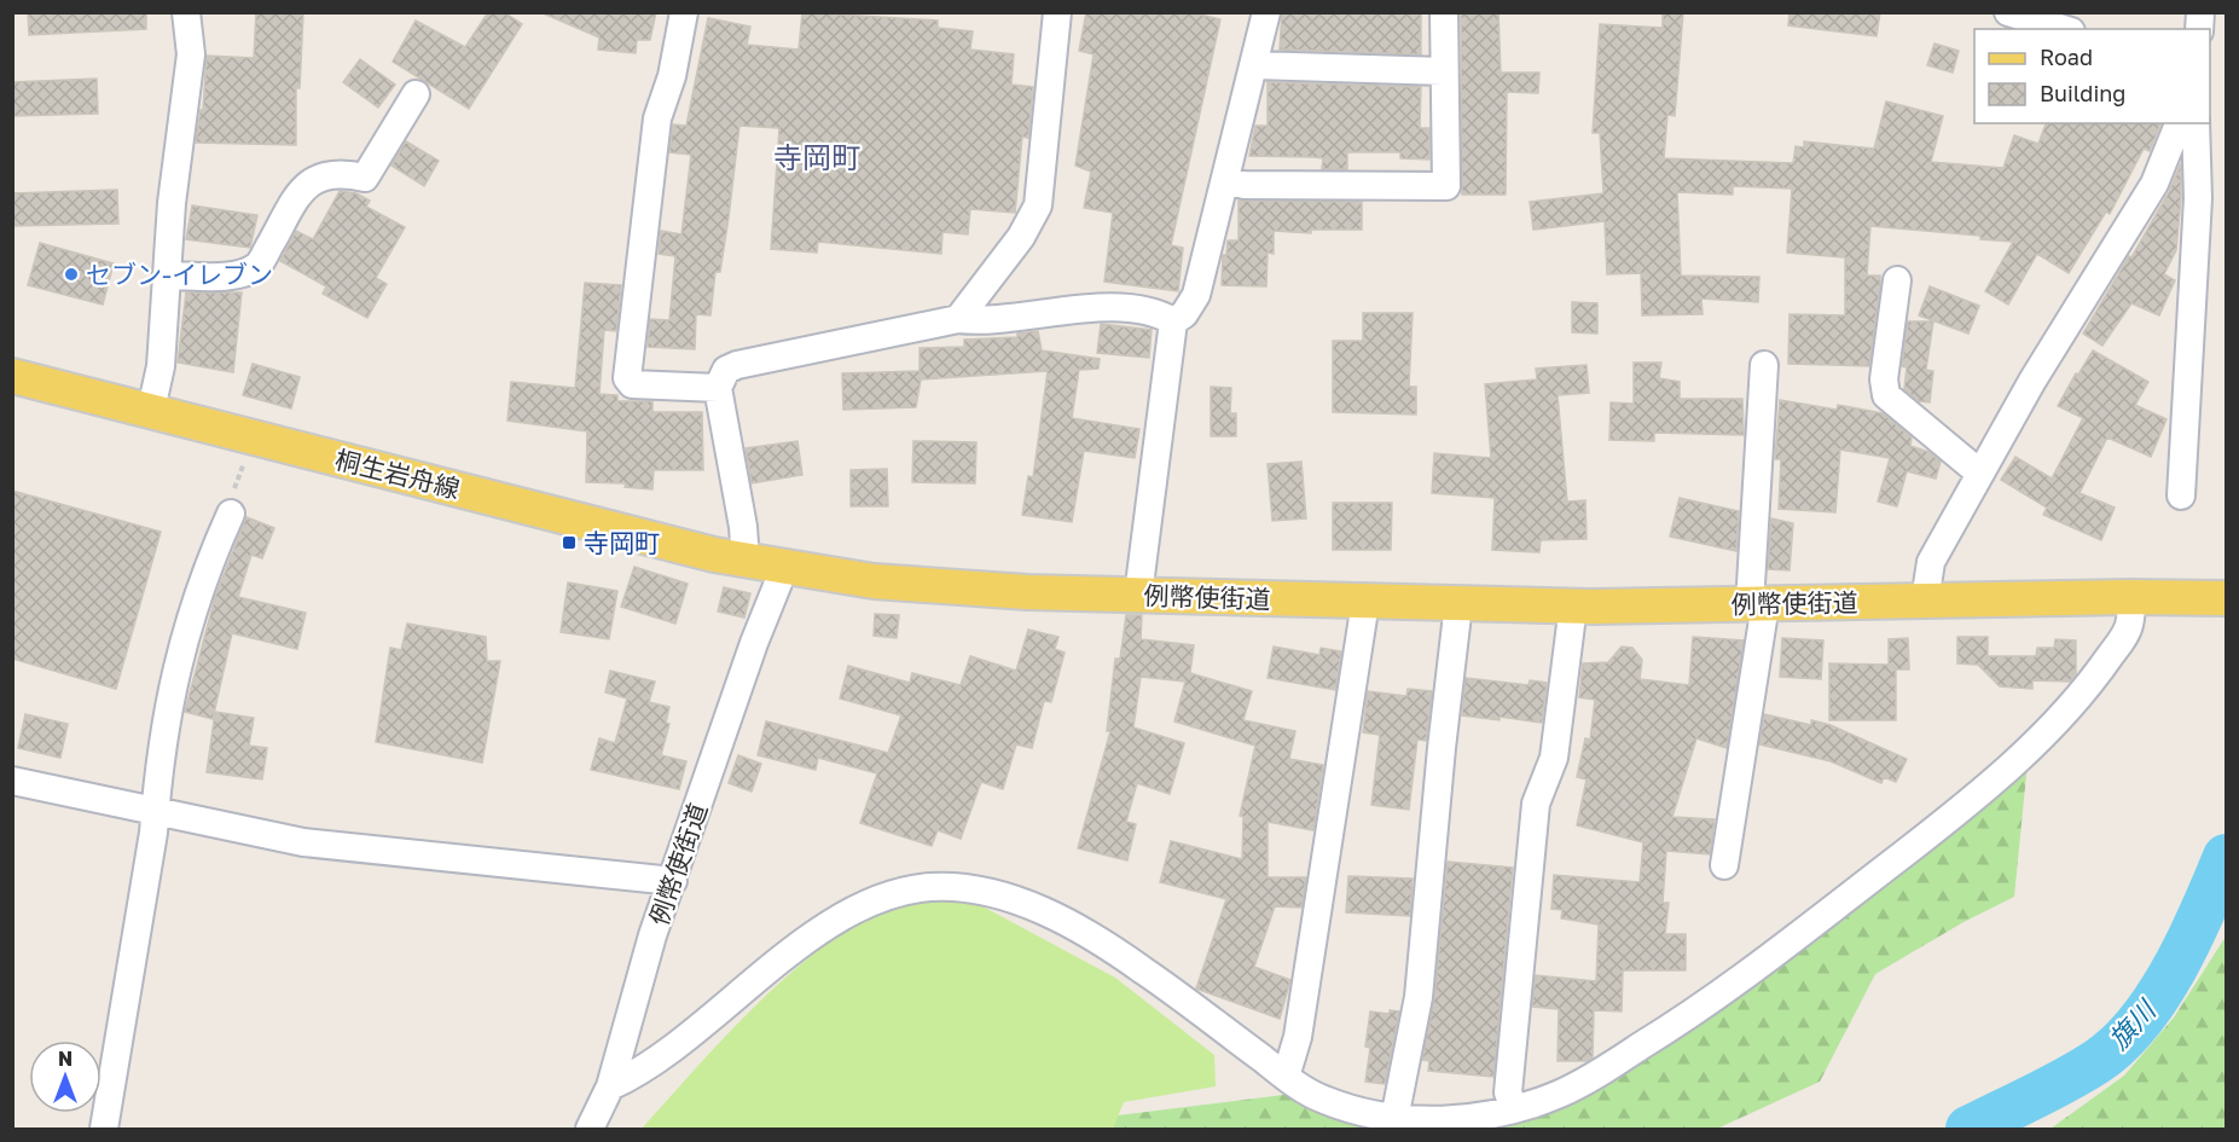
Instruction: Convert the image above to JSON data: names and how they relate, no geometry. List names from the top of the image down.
{
  "streets": {
    "main road": ["桐生岩舟線", "例幣使街道"]
  },
  "crossings": [
    ["桐生岩舟線", "例幣使街道"]
  ],
  "districts": ["寺岡町"],
  "water": ["旗川"],
  "places": {
    "other": ["セブン-イレブン"],
    "transit": ["寺岡町"]
  },
  "legend": ["Road", "Building"],
  "north": "top"
}
